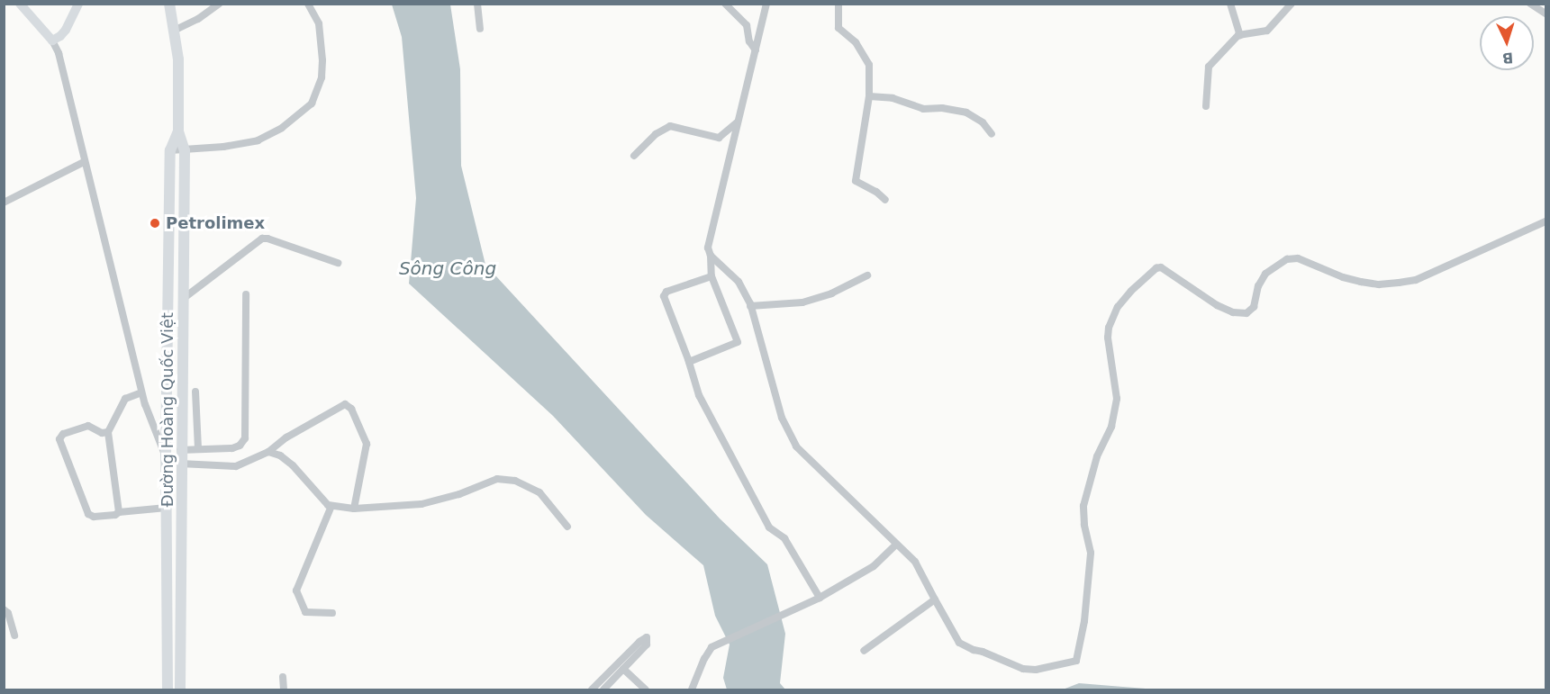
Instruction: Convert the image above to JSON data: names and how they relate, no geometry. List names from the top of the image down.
{
  "streets": {
    "highway": ["Đường Hoàng Quốc Việt"]
  },
  "water": ["Sông Công"],
  "places": ["Petrolimex"],
  "north": "bottom"
}
